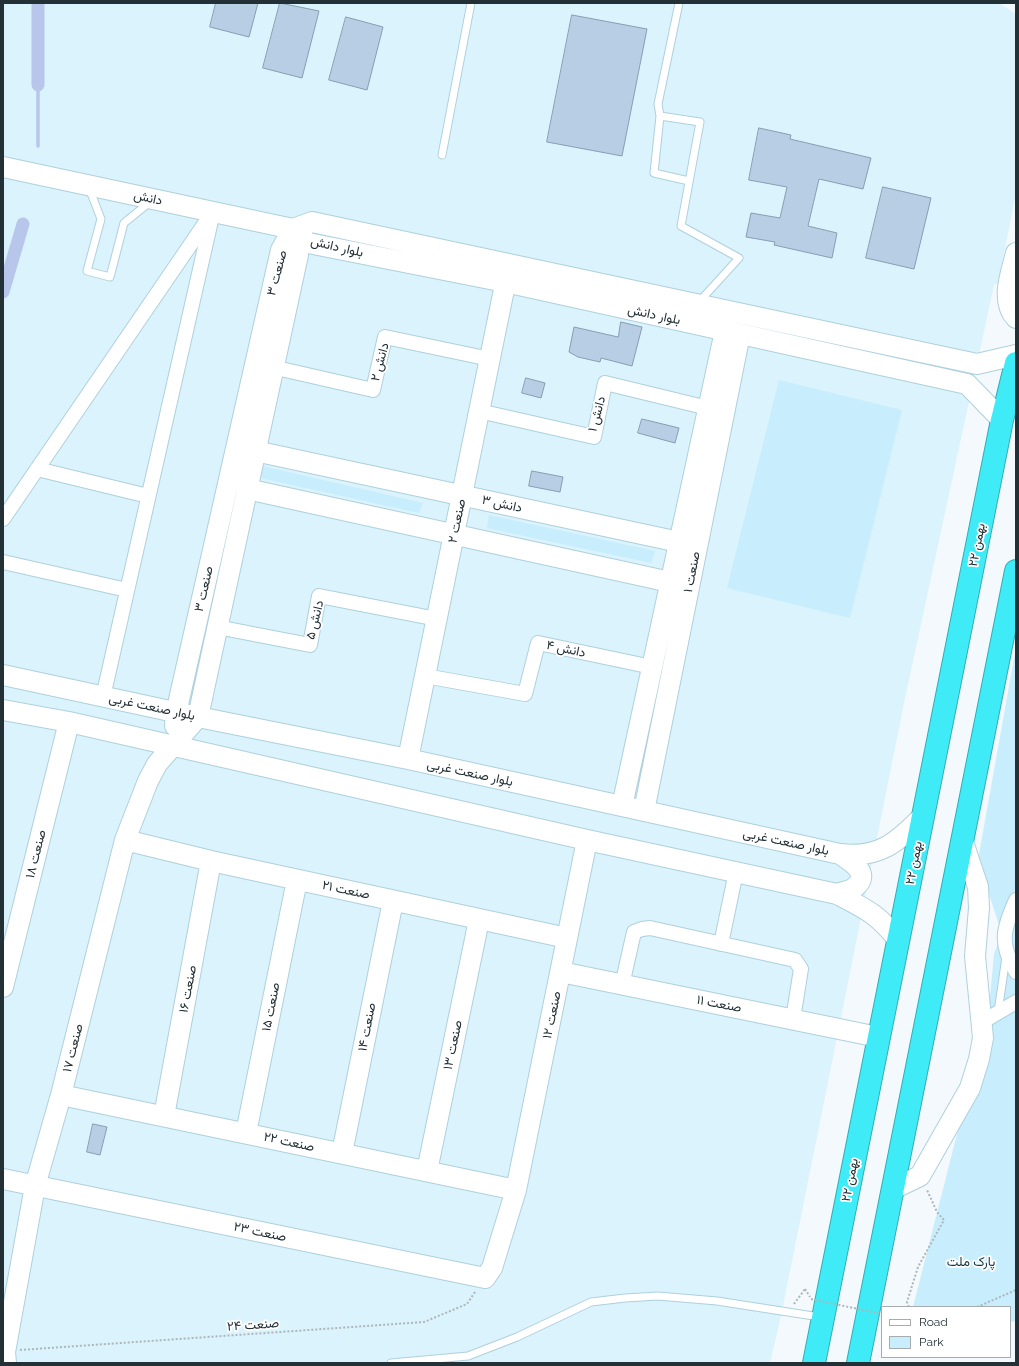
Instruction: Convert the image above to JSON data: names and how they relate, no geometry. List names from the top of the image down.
{
  "streets": {
    "highway": ["۲۲ بهمن"],
    "street": [
      "دانش",
      "بلوار دانش",
      "صنعت ۳",
      "دانش ۲",
      "دانش ۱",
      "دانش ۳",
      "صنعت ۲",
      "صنعت ۱",
      "دانش ۵",
      "دانش ۴",
      "بلوار صنعت غربی",
      "صنعت ۱۸",
      "صنعت ۲۱",
      "صنعت ۱۶",
      "صنعت ۱۱",
      "صنعت ۱۵",
      "صنعت ۱۲",
      "صنعت ۱۴",
      "صنعت ۱۳",
      "صنعت ۱۷",
      "صنعت ۲۲",
      "صنعت ۲۳"
    ],
    "path": ["صنعت ۲۴"]
  },
  "crossings": [
    ["دانش", "بلوار دانش"],
    ["دانش", "صنعت ۳"],
    ["بلوار دانش", "صنعت ۳"],
    ["بلوار دانش", "صنعت ۲"],
    ["بلوار دانش", "۲۲ بهمن"],
    ["بلوار دانش", "صنعت ۱"],
    ["صنعت ۳", "دانش ۲"],
    ["صنعت ۳", "دانش ۳"],
    ["صنعت ۳", "دانش ۵"],
    ["صنعت ۳", "بلوار صنعت غربی"],
    ["صنعت ۳", "صنعت ۱۷"],
    ["دانش ۲", "صنعت ۲"],
    ["دانش ۱", "صنعت ۲"],
    ["دانش ۱", "صنعت ۱"],
    ["دانش ۳", "صنعت ۲"],
    ["دانش ۳", "صنعت ۱"],
    ["صنعت ۲", "دانش ۵"],
    ["صنعت ۲", "دانش ۴"],
    ["صنعت ۲", "بلوار صنعت غربی"],
    ["۲۲ بهمن", "بلوار صنعت غربی"],
    ["۲۲ بهمن", "صنعت ۱۱"],
    ["صنعت ۱", "دانش ۴"],
    ["صنعت ۱", "بلوار صنعت غربی"],
    ["بلوار صنعت غربی", "صنعت ۱۷"],
    ["صنعت ۲۱", "صنعت ۱۶"],
    ["صنعت ۲۱", "صنعت ۱۵"],
    ["صنعت ۲۱", "صنعت ۱۲"],
    ["صنعت ۲۱", "صنعت ۱۴"],
    ["صنعت ۲۱", "صنعت ۱۳"],
    ["صنعت ۲۱", "صنعت ۱۷"],
    ["صنعت ۱۶", "صنعت ۲۲"],
    ["صنعت ۱۱", "صنعت ۱۲"],
    ["صنعت ۱۵", "صنعت ۲۲"],
    ["صنعت ۱۲", "صنعت ۲۲"],
    ["صنعت ۱۲", "صنعت ۲۳"],
    ["صنعت ۱۲", "صنعت ۲۴"],
    ["صنعت ۱۴", "صنعت ۲۲"],
    ["صنعت ۱۳", "صنعت ۲۲"],
    ["صنعت ۱۷", "صنعت ۲۲"],
    ["صنعت ۱۷", "صنعت ۲۳"],
    ["صنعت ۱۷", "صنعت ۲۴"],
    ["صنعت ۲۳", "صنعت ۲۴"]
  ],
  "parks": ["پارک ملت"],
  "legend": ["Road", "Park"]
}
